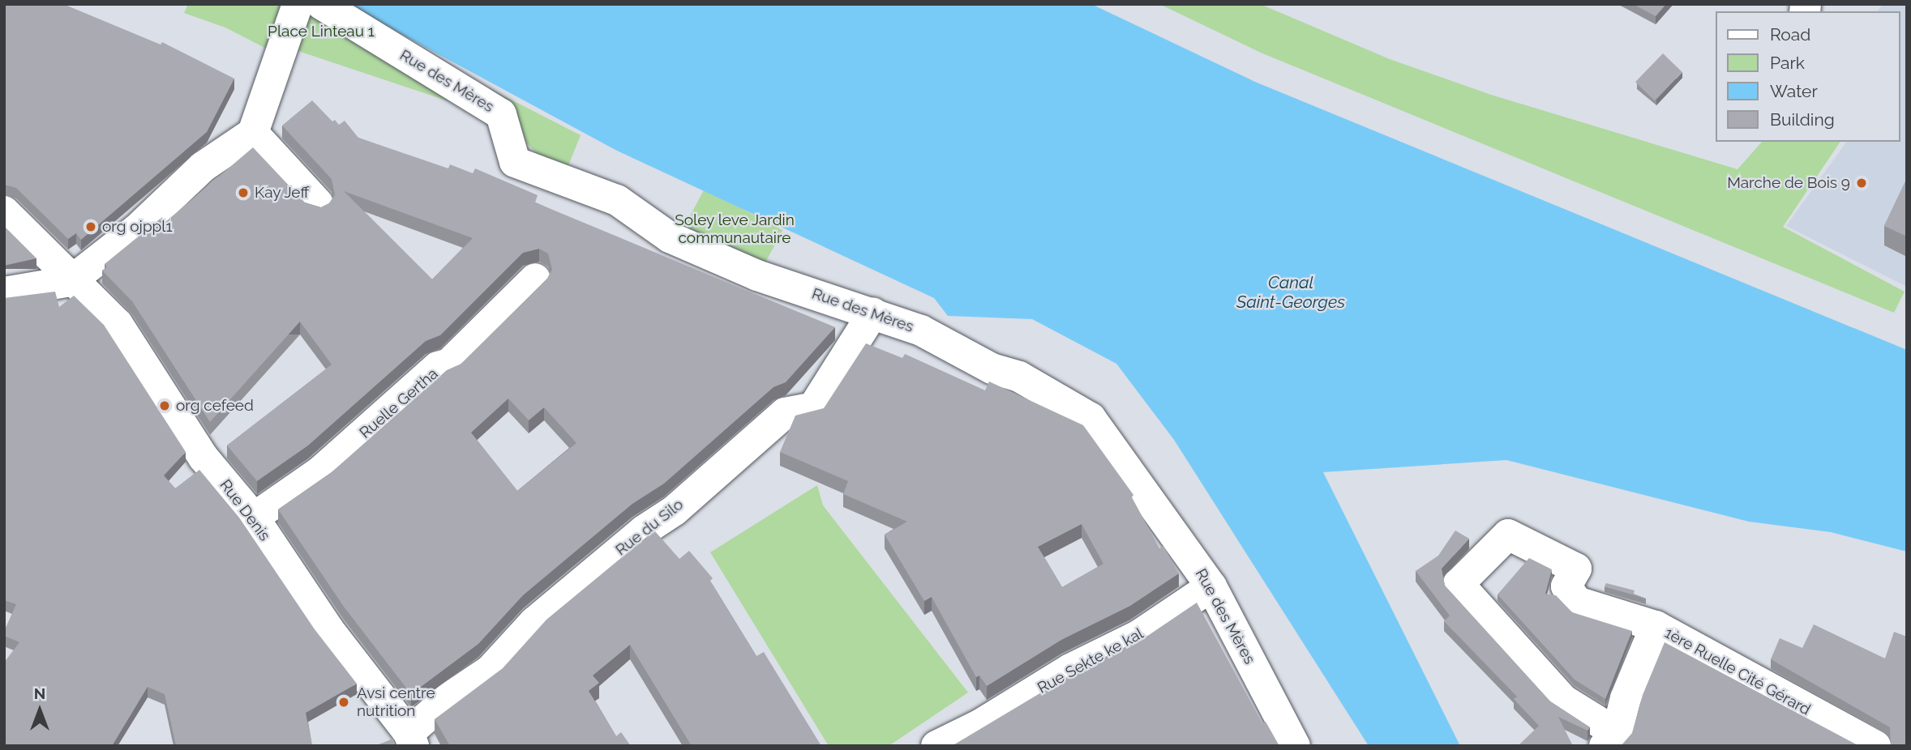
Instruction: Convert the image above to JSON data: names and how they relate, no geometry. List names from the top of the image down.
{
  "streets": {
    "street": [
      "Rue des Mères",
      "Ruelle Gertha",
      "Rue Denis",
      "Rue du Silo",
      "Rue Sekte ke kal",
      "1ère Ruelle Cité Gérard"
    ]
  },
  "crossings": [
    ["Rue des Mères", "Rue du Silo"],
    ["Rue des Mères", "Rue Sekte ke kal"],
    ["Ruelle Gertha", "Rue Denis"],
    ["Rue Denis", "Rue du Silo"]
  ],
  "water": ["Canal Saint-Georges"],
  "parks": ["Place Linteau 1", "Soley leve Jardin communautaire"],
  "places": [
    "Marche de Bois 9",
    "Kay Jeff",
    "org ojppl1",
    "org cefeed",
    "Avsi centre nutrition"
  ],
  "legend": [
    "Road",
    "Park",
    "Water",
    "Building"
  ],
  "north": "top"
}
